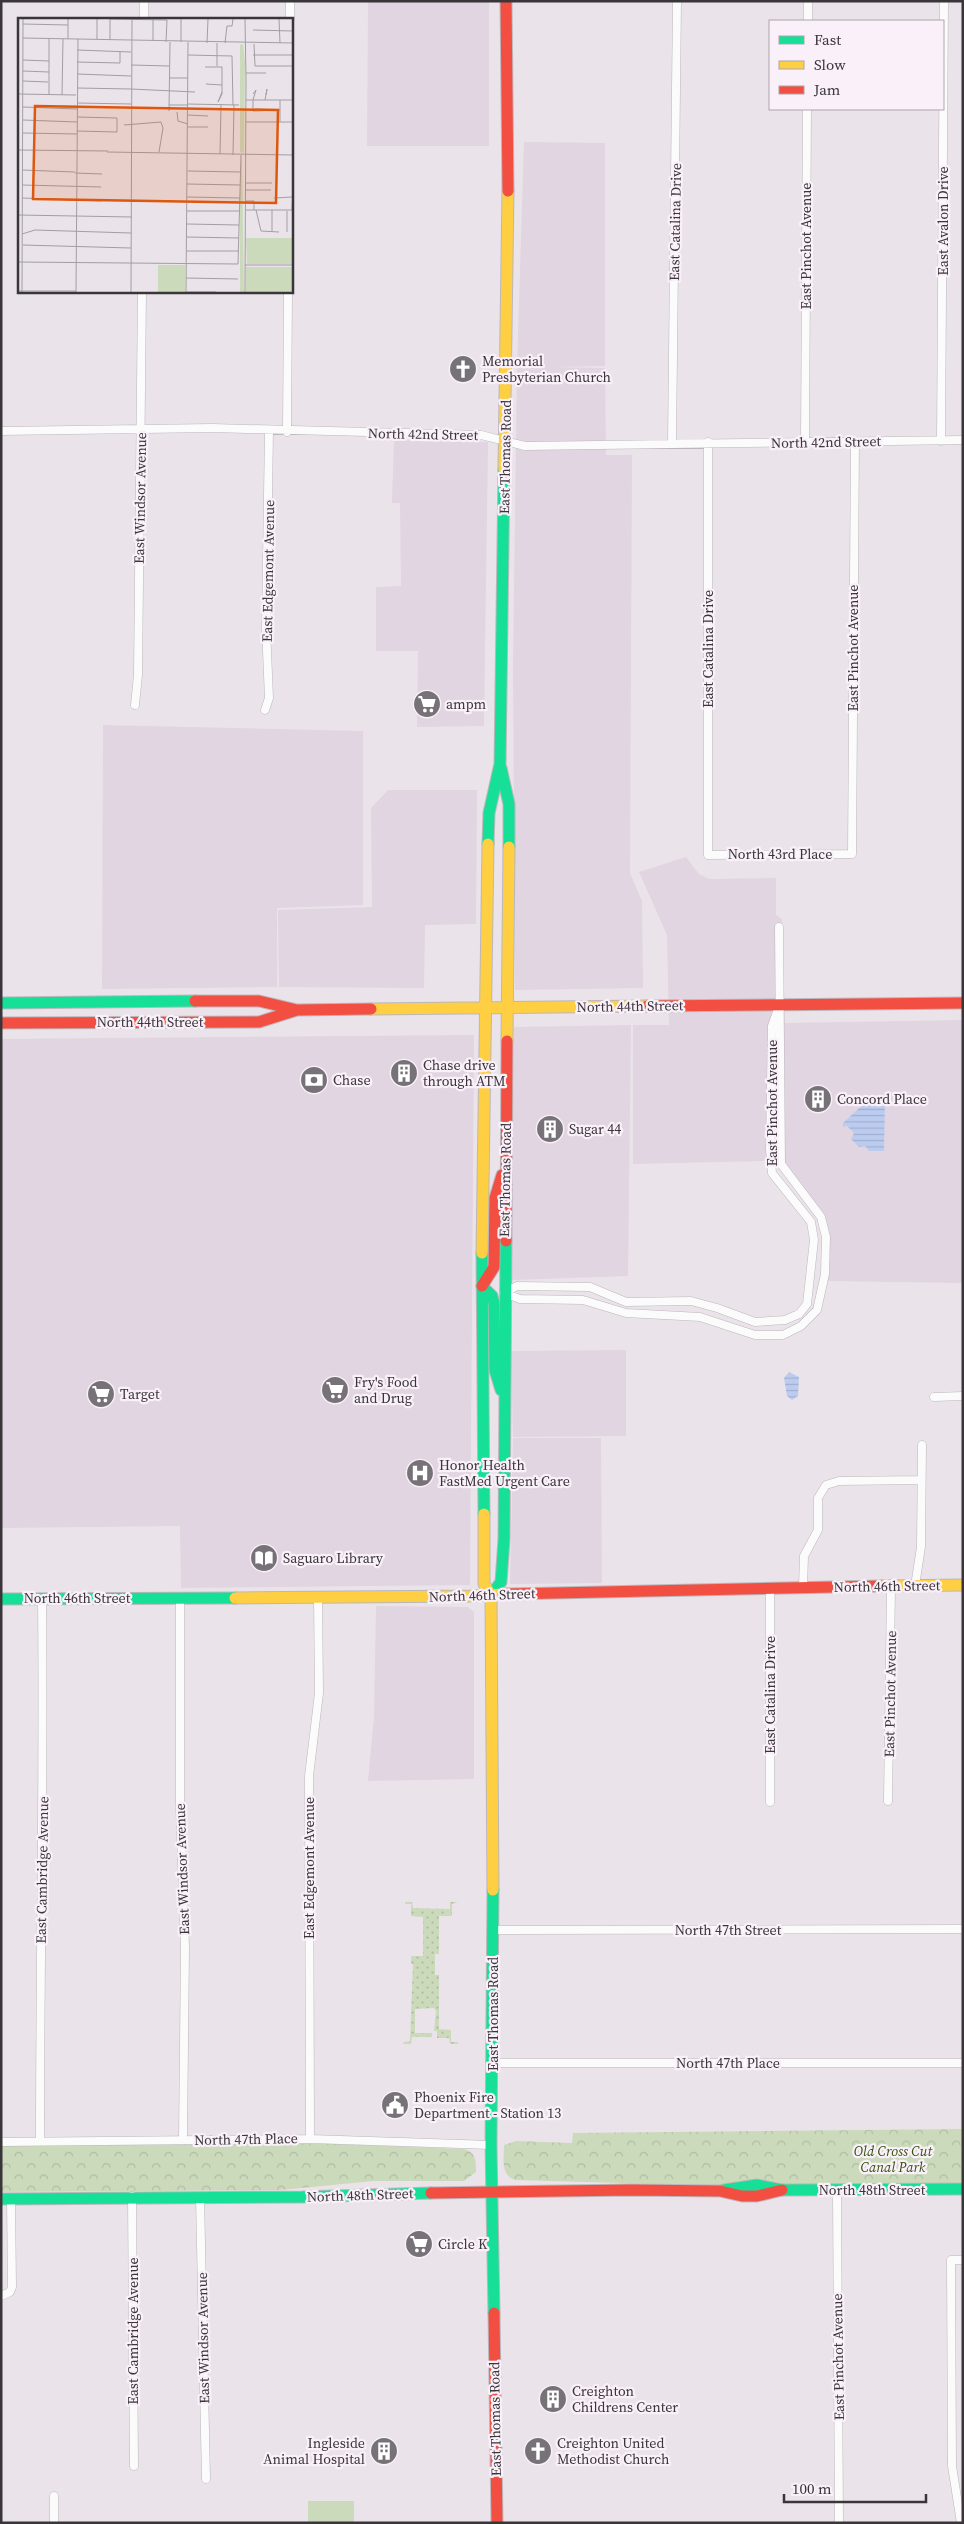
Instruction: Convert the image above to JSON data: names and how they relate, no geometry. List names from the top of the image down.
{
  "streets": {
    "main road": [
      "East Thomas Road",
      "North 44th Street",
      "North 46th Street",
      "North 48th Street"
    ],
    "street": [
      "East Avalon Drive",
      "East Catalina Drive",
      "East Pinchot Avenue",
      "North 42nd Street",
      "East Windsor Avenue",
      "East Edgemont Avenue",
      "North 43rd Place",
      "East Cambridge Avenue",
      "North 47th Street",
      "North 47th Place"
    ]
  },
  "crossings": [
    ["East Avalon Drive", "North 42nd Street"],
    ["East Catalina Drive", "North 42nd Street"],
    ["East Catalina Drive", "North 43rd Place"],
    ["East Catalina Drive", "North 46th Street"],
    ["East Pinchot Avenue", "North 42nd Street"],
    ["East Pinchot Avenue", "East Thomas Road"],
    ["East Pinchot Avenue", "North 43rd Place"],
    ["East Pinchot Avenue", "North 44th Street"],
    ["East Pinchot Avenue", "North 46th Street"],
    ["East Pinchot Avenue", "North 48th Street"],
    ["North 42nd Street", "East Thomas Road"],
    ["North 42nd Street", "East Windsor Avenue"],
    ["North 42nd Street", "East Edgemont Avenue"],
    ["East Thomas Road", "North 44th Street"],
    ["East Thomas Road", "North 46th Street"],
    ["East Thomas Road", "North 47th Street"],
    ["East Thomas Road", "North 47th Place"],
    ["East Thomas Road", "North 48th Street"],
    ["East Windsor Avenue", "North 46th Street"],
    ["East Windsor Avenue", "North 47th Place"],
    ["East Windsor Avenue", "North 48th Street"],
    ["East Edgemont Avenue", "North 46th Street"],
    ["East Edgemont Avenue", "North 47th Place"],
    ["North 46th Street", "East Cambridge Avenue"],
    ["East Cambridge Avenue", "North 47th Place"],
    ["East Cambridge Avenue", "North 48th Street"]
  ],
  "parks": ["Old Cross Cut Canal Park"],
  "places": {
    "church": ["Memorial Presbyterian Church", "Creighton United Methodist Church"],
    "supermarket": [
      "ampm",
      "Fry's Food and Drug",
      "Target",
      "Circle K"
    ],
    "building": [
      "Chase drive through ATM",
      "Concord Place",
      "Sugar 44",
      "Creighton Childrens Center",
      "Ingleside Animal Hospital"
    ],
    "bank": ["Chase"],
    "hospital": ["Honor Health FastMed Urgent Care"],
    "library": ["Saguaro Library"],
    "public building": ["Phoenix Fire Department - Station 13"]
  },
  "legend": ["Fast", "Slow", "Jam"],
  "scale_bar": "100 m"
}
